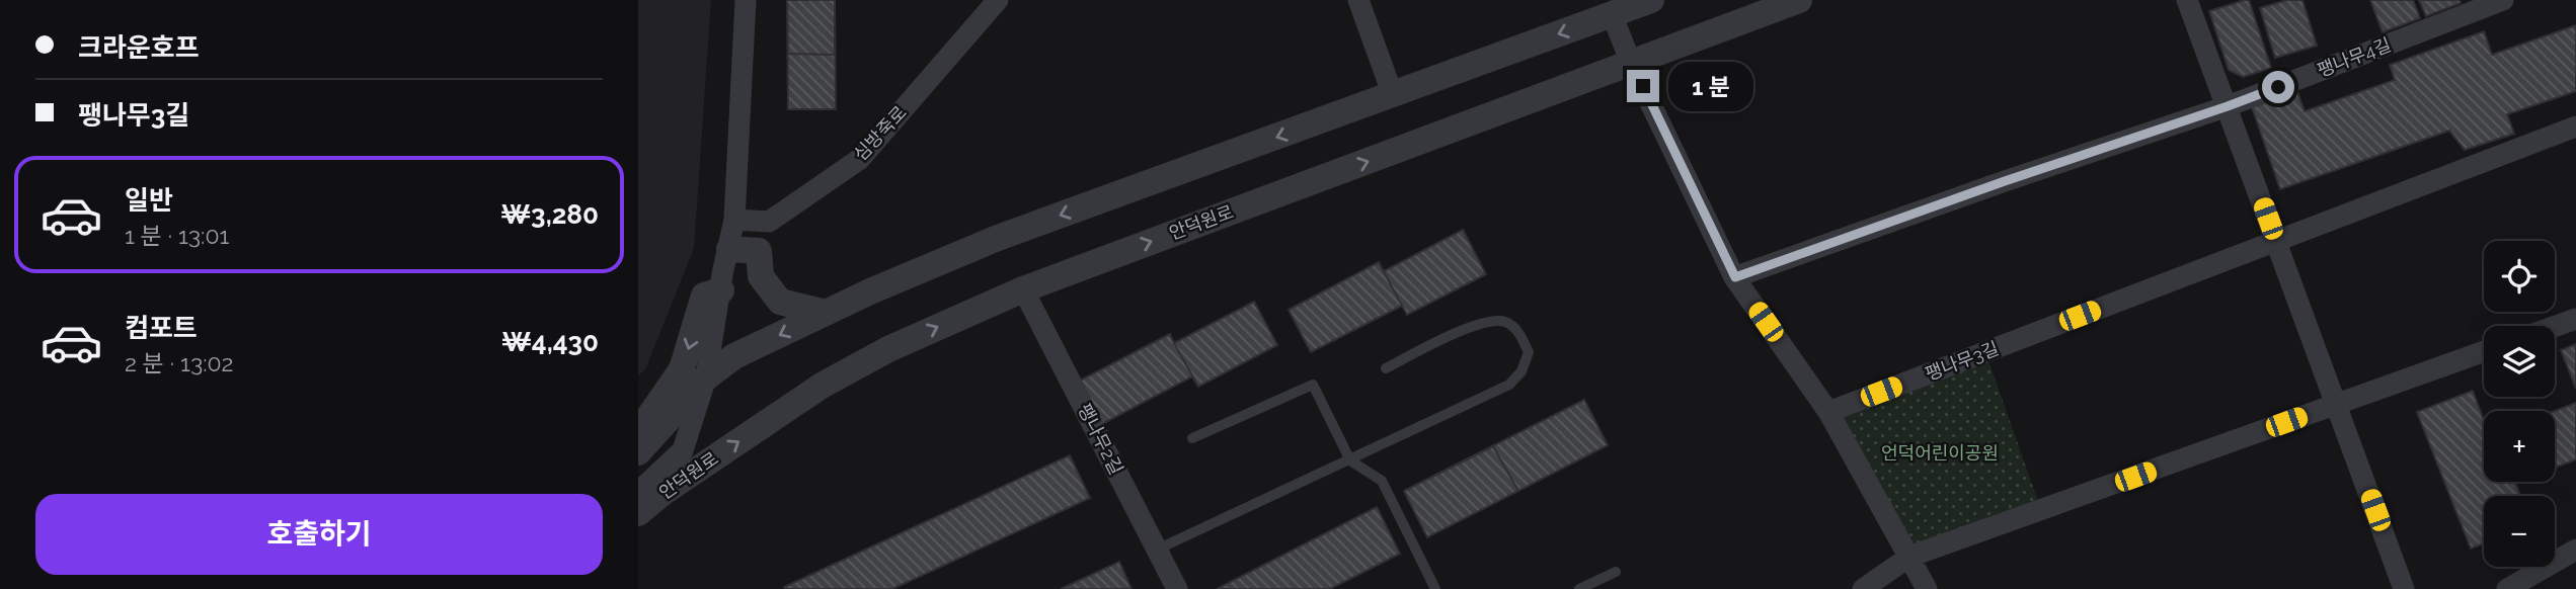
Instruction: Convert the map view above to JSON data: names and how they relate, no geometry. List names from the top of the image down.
{
  "streets": {
    "street": [
      "팽나무4길",
      "심방죽로",
      "안덕원로",
      "팽나무3길",
      "팽나무2길"
    ]
  },
  "crossings": [
    ["안덕원로", "팽나무2길"]
  ],
  "parks": ["언덕어린이공원"],
  "page": {
    "banner": ["크라운호프", "팽나무3길"],
    "bubble": "1 분",
    "list": [
      {
        "name": "일반",
        "note": "1 분 · 13:01",
        "value": "₩3,280"
      },
      {
        "name": "컴포트",
        "note": "2 분 · 13:02",
        "value": "₩4,430"
      }
    ],
    "map_buttons": ["+", "−"],
    "buttons": "호출하기"
  }
}
